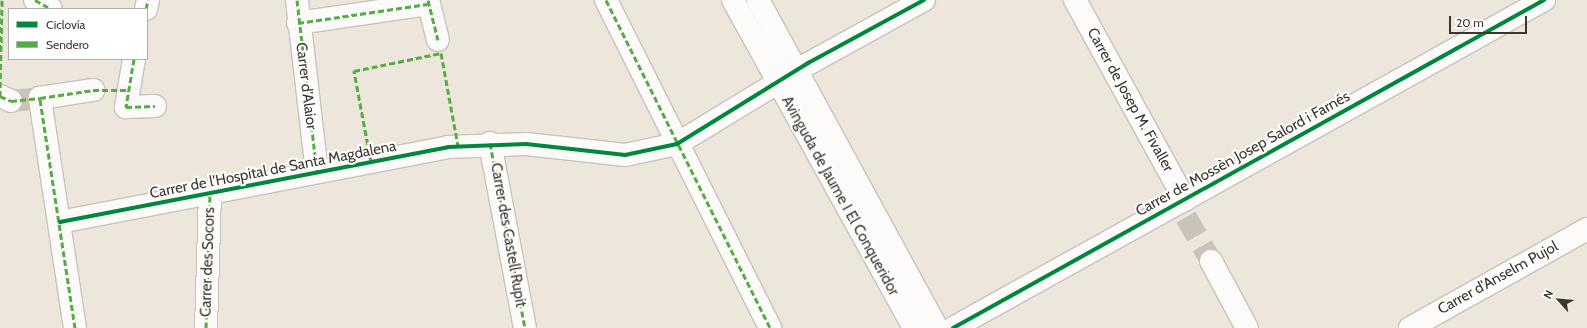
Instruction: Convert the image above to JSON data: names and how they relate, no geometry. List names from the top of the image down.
{
  "streets": {
    "street": [
      "Carrer d'Alaior",
      "Carrer de Josep M. Fivaller",
      "Carrer de Mossèn Josep Salord i Farnés",
      "Carrer de l'Hospital de Santa Magdalena",
      "Avinguda de Jaume I El Conqueridor",
      "Carrer des Castell Rupit",
      "Carrer des Socors",
      "Carrer d'Anselm Pujol"
    ]
  },
  "crossings": [
    ["Carrer d'Alaior", "Carrer de l'Hospital de Santa Magdalena"],
    ["Carrer de Josep M. Fivaller", "Carrer de Mossèn Josep Salord i Farnés"],
    ["Carrer de l'Hospital de Santa Magdalena", "Avinguda de Jaume I El Conqueridor"],
    ["Carrer de l'Hospital de Santa Magdalena", "Carrer des Castell Rupit"],
    ["Carrer de l'Hospital de Santa Magdalena", "Carrer des Socors"]
  ],
  "legend": ["Ciclovía", "Sendero"],
  "scale_bar": "20 m",
  "north": "top left"
}
